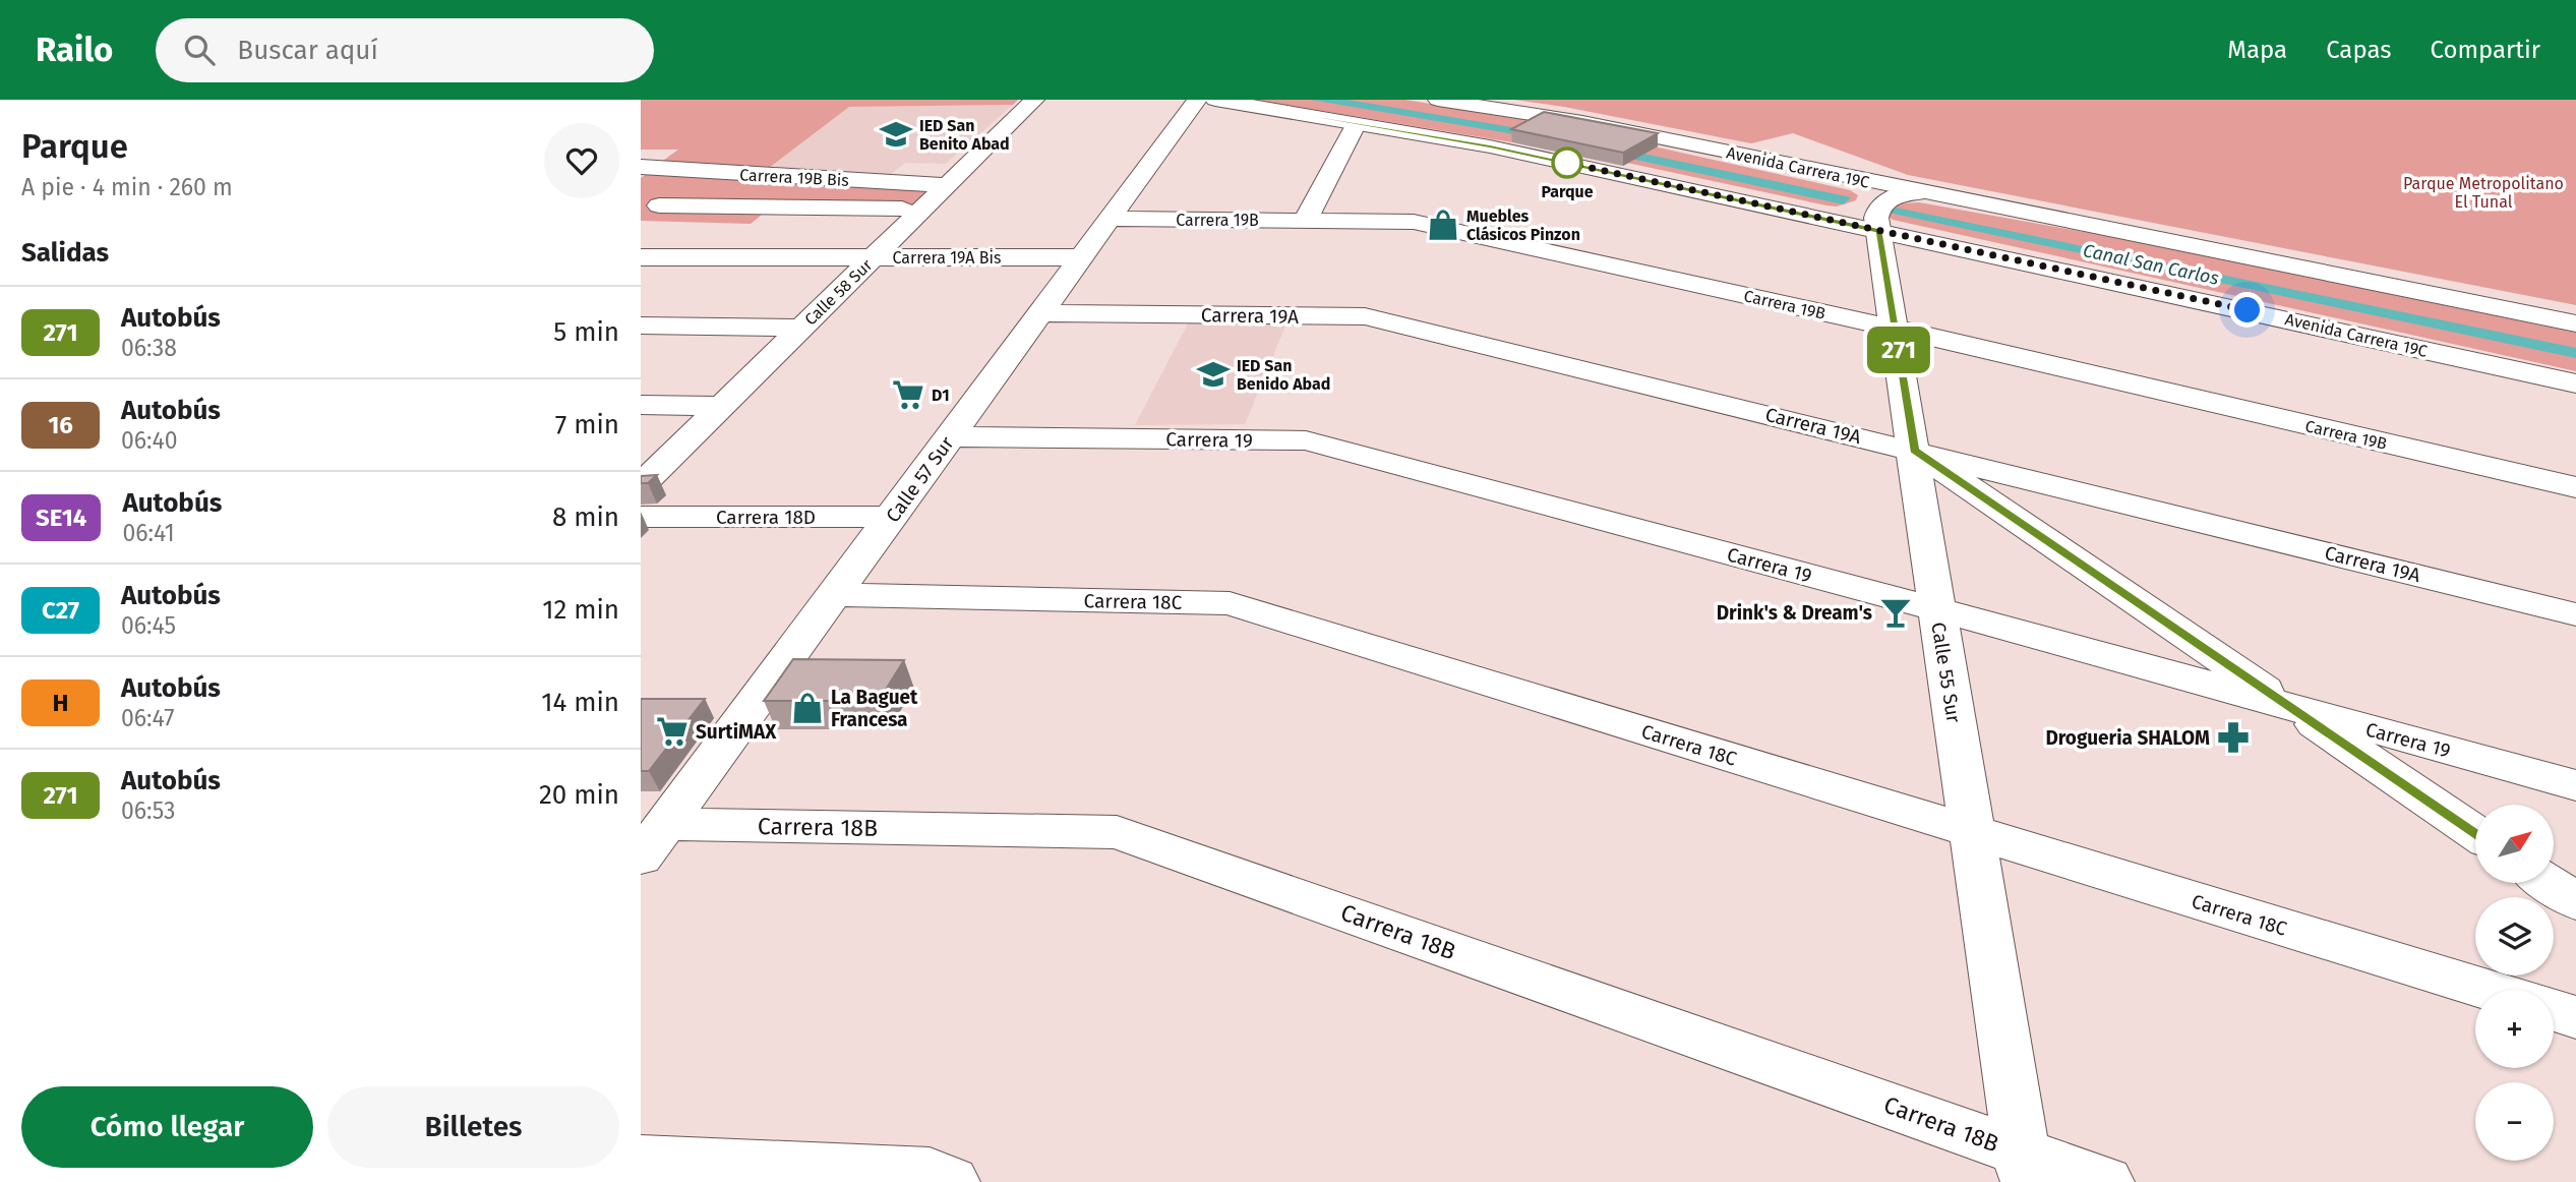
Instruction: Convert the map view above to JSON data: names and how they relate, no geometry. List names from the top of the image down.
{
  "streets": {
    "street": [
      "Avenida Carrera 19C",
      "Carrera 19B Bis",
      "Carrera 19B",
      "Carrera 19A Bis",
      "Calle 58 Sur",
      "Carrera 19A",
      "Carrera 19",
      "Calle 57 Sur",
      "Carrera 18D",
      "Carrera 18C",
      "Calle 55 Sur",
      "Carrera 18B"
    ]
  },
  "crossings": [
    ["Avenida Carrera 19C", "Calle 55 Sur"],
    ["Carrera 19B Bis", "Calle 58 Sur"],
    ["Carrera 19B", "Calle 57 Sur"],
    ["Carrera 19B", "Calle 55 Sur"],
    ["Carrera 19A Bis", "Calle 58 Sur"],
    ["Carrera 19A Bis", "Calle 57 Sur"],
    ["Carrera 19A", "Calle 57 Sur"],
    ["Carrera 19A", "Calle 55 Sur"],
    ["Carrera 19", "Calle 57 Sur"],
    ["Carrera 19", "Calle 55 Sur"],
    ["Calle 57 Sur", "Carrera 18D"],
    ["Calle 57 Sur", "Carrera 18C"],
    ["Calle 57 Sur", "Carrera 18B"],
    ["Carrera 18C", "Calle 55 Sur"],
    ["Calle 55 Sur", "Carrera 18B"]
  ],
  "water": ["Canal San Carlos"],
  "parks": ["Parque Metropolitano El Tunal"],
  "places": {
    "school or university": ["IED San Benito Abad", "IED San Benido Abad"],
    "other": ["Parque"],
    "shop": ["Muebles Clásicos Pinzon", "La Baguet Francesa"],
    "supermarket": ["D1", "SurtiMAX"],
    "bar": ["Drink's & Dream's"],
    "pharmacy": ["Drogueria SHALOM"]
  },
  "lines": ["bus line 271"],
  "north": "top right",
  "page": {
    "header": "Railo",
    "search": "Buscar aquí",
    "nav": ["Mapa", "Capas", "Compartir"],
    "heading": [
      ["Parque", "A pie · 4 min · 260 m"],
      "Salidas"
    ],
    "on_map": "271",
    "list": [
      {
        "mark": "271",
        "name": "Autobús",
        "note": "06:38",
        "value": "5 min"
      },
      {
        "mark": "16",
        "name": "Autobús",
        "note": "06:40",
        "value": "7 min"
      },
      {
        "mark": "SE14",
        "name": "Autobús",
        "note": "06:41",
        "value": "8 min"
      },
      {
        "mark": "C27",
        "name": "Autobús",
        "note": "06:45",
        "value": "12 min"
      },
      {
        "mark": "H",
        "name": "Autobús",
        "note": "06:47",
        "value": "14 min"
      },
      {
        "mark": "271",
        "name": "Autobús",
        "note": "06:53",
        "value": "20 min"
      }
    ],
    "map_buttons": ["+", "−"],
    "buttons": ["Cómo llegar", "Billetes"]
  }
}
